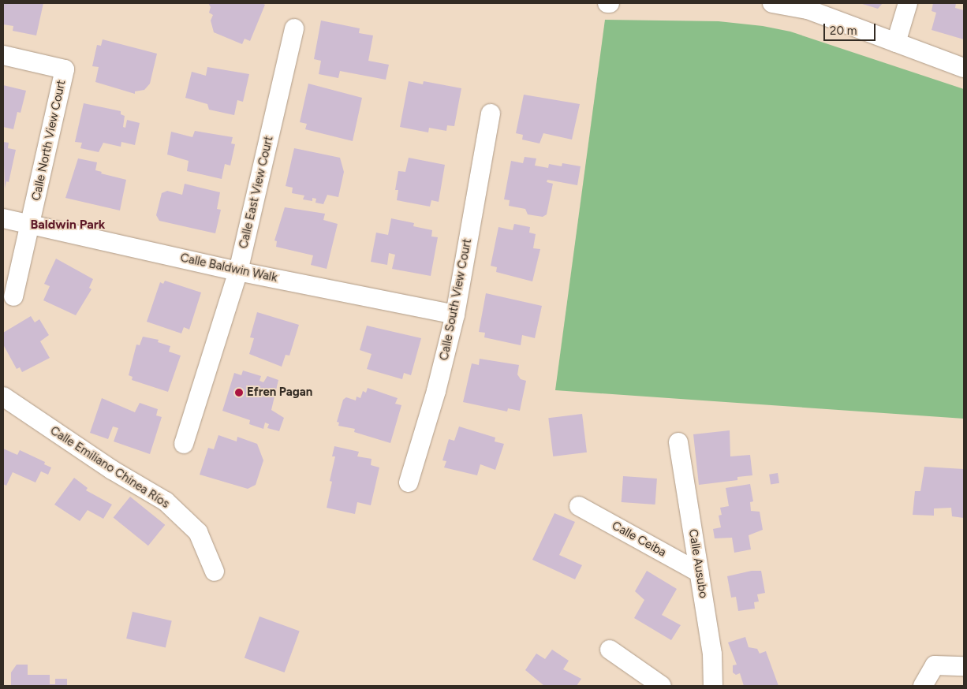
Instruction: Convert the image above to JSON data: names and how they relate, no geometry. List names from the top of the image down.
{
  "streets": {
    "street": [
      "Calle North View Court",
      "Calle East View Court",
      "Calle Baldwin Walk",
      "Calle South View Court",
      "Calle Emiliano Chinea Ríos",
      "Calle Ceiba",
      "Calle Ausubo"
    ]
  },
  "crossings": [
    ["Calle North View Court", "Calle Baldwin Walk"],
    ["Calle East View Court", "Calle Baldwin Walk"],
    ["Calle Baldwin Walk", "Calle South View Court"],
    ["Calle Ceiba", "Calle Ausubo"]
  ],
  "districts": ["Baldwin Park"],
  "places": ["Efren Pagan"],
  "scale_bar": "20 m"
}
